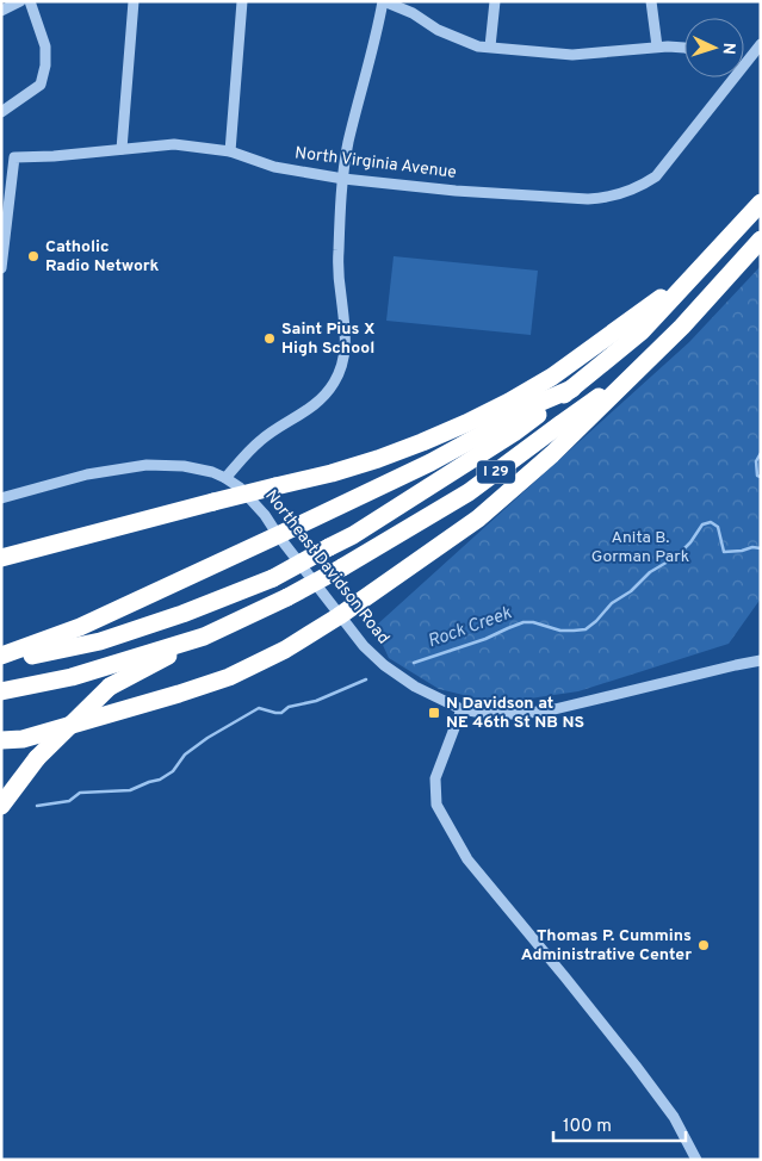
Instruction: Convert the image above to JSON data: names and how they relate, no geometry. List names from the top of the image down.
{
  "streets": {
    "highway": ["I 29"],
    "street": ["North Virginia Avenue", "Northeast Davidson Road"]
  },
  "water": ["Rock Creek"],
  "parks": ["Anita B. Gorman Park"],
  "places": {
    "other": ["Catholic Radio Network", "Saint Pius X High School", "Thomas P. Cummins Administrative Center"],
    "transit": ["N Davidson at NE 46th St NB NS"]
  },
  "scale_bar": "100 m",
  "north": "right"
}
